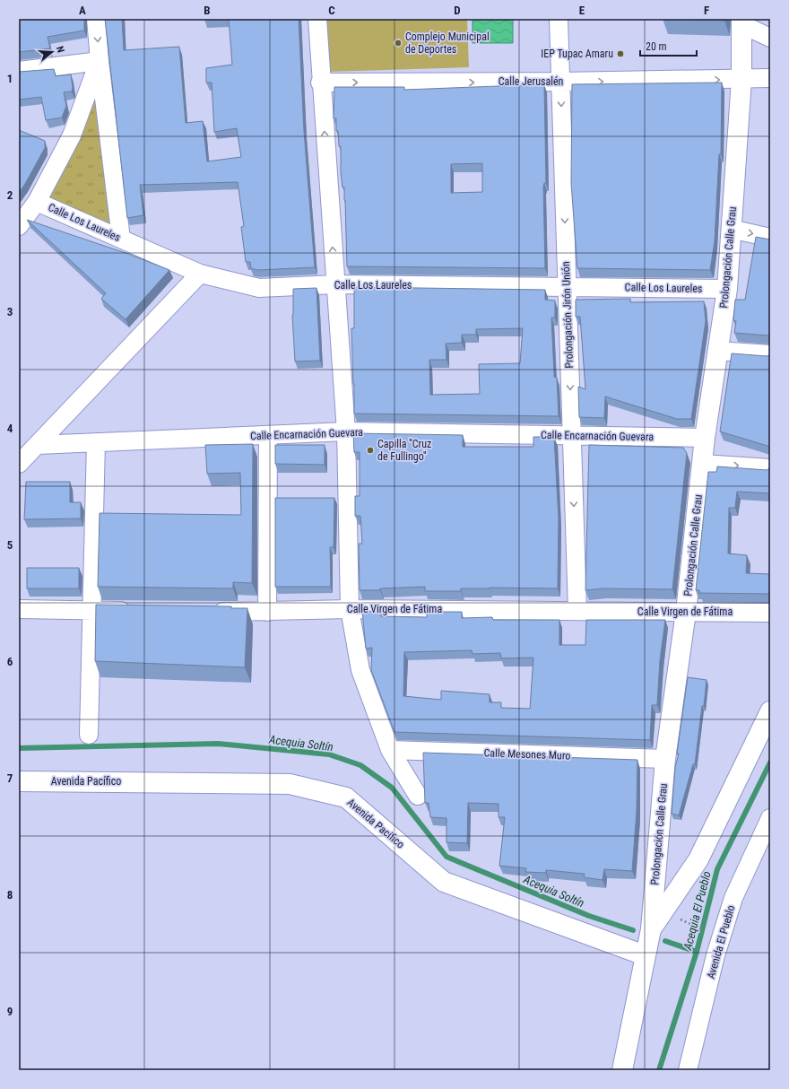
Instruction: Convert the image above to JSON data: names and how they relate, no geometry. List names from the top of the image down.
{
  "streets": {
    "main road": ["Prolongación Calle Grau", "Avenida Pacífico"],
    "street": [
      "Calle Jerusalén",
      "Calle Los Laureles",
      "Prolongación Jirón Unión",
      "Calle Encarnación Guevara",
      "Calle Virgen de Fátima",
      "Calle Mesones Muro",
      "Avenida El Pueblo"
    ]
  },
  "crossings": [
    ["Calle Jerusalén", "Prolongación Calle Grau"],
    ["Calle Jerusalén", "Prolongación Jirón Unión"],
    ["Calle Los Laureles", "Prolongación Calle Grau"],
    ["Calle Los Laureles", "Prolongación Jirón Unión"],
    ["Prolongación Calle Grau", "Calle Encarnación Guevara"],
    ["Prolongación Calle Grau", "Calle Virgen de Fátima"],
    ["Prolongación Calle Grau", "Calle Mesones Muro"],
    ["Prolongación Calle Grau", "Avenida Pacífico"],
    ["Prolongación Jirón Unión", "Calle Encarnación Guevara"],
    ["Prolongación Jirón Unión", "Calle Virgen de Fátima"]
  ],
  "one_way": ["Calle Jerusalén", "Prolongación Jirón Unión"],
  "water": ["Acequia Soltín", "Acequia El Pueblo"],
  "places": ["Complejo Municipal de Deportes", "IEP Tupac Amaru", "Capilla ''Cruz de Fullingo''"],
  "scale_bar": "20 m",
  "north": "right",
  "grid": {
    "columns": [
      "A",
      "B",
      "C",
      "D",
      "E",
      "F"
    ],
    "rows": [
      "1",
      "2",
      "3",
      "4",
      "5",
      "6",
      "7",
      "8",
      "9"
    ]
  }
}
